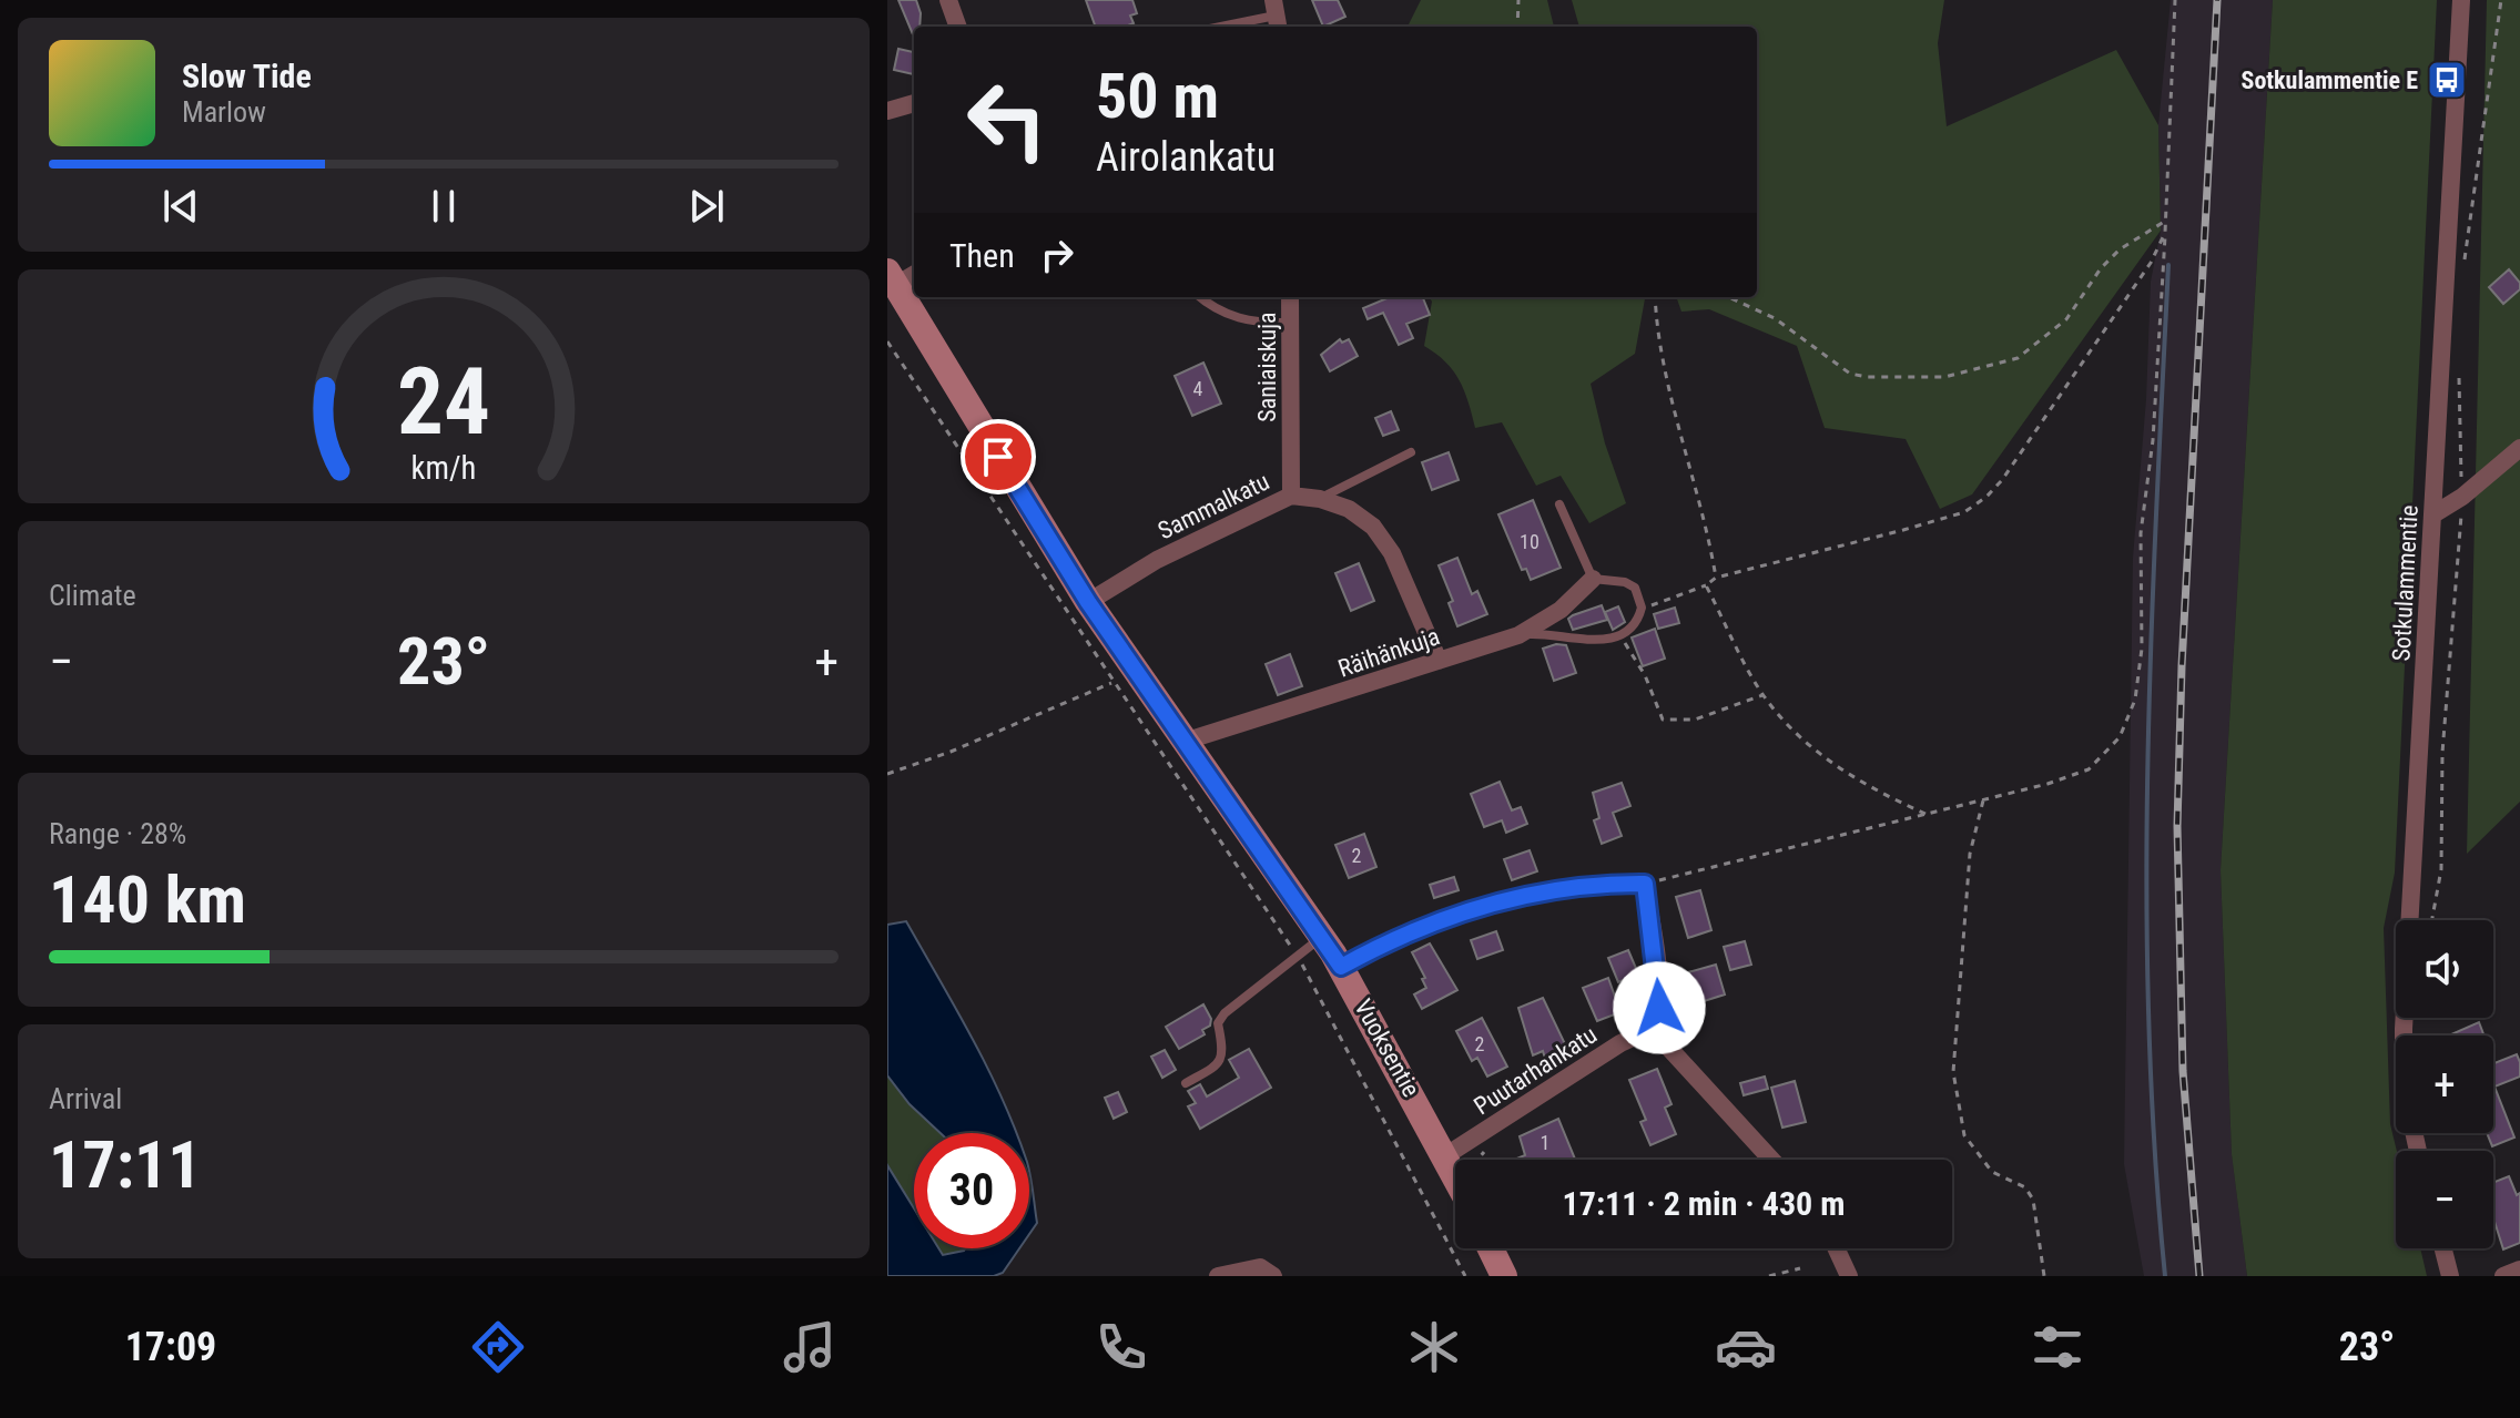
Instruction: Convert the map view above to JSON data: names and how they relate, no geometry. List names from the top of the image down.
{
  "streets": {
    "street": [
      "Saniaiskuja",
      "Sammalkatu",
      "Sotkulammentie",
      "Räihänkuja",
      "Vuoksentie",
      "Puutarhankatu"
    ]
  },
  "crossings": [
    ["Saniaiskuja", "Sammalkatu"],
    ["Sammalkatu", "Räihänkuja"],
    ["Sammalkatu", "Vuoksentie"],
    ["Räihänkuja", "Vuoksentie"],
    ["Vuoksentie", "Puutarhankatu"]
  ],
  "places": {
    "bus stop": ["Sotkulammentie E"]
  },
  "house_numbers": [
    "4",
    "10",
    "2",
    "2",
    "1"
  ],
  "page": {
    "turn": ["50 m", "Airolankatu"],
    "song": ["Slow Tide", "Marlow"],
    "then": "Then",
    "tile": [
      "Climate",
      ["Range · 28%", "140 km"],
      ["Arrival", "17:11"]
    ],
    "heat": ["−", "23°", "+"],
    "map_buttons": ["+", "−"],
    "limit": "30",
    "trip": "17:11 · 2 min · 430 m",
    "tabs": ["17:09", "23°"],
    "gauge": ["24", "km/h"]
  }
}
